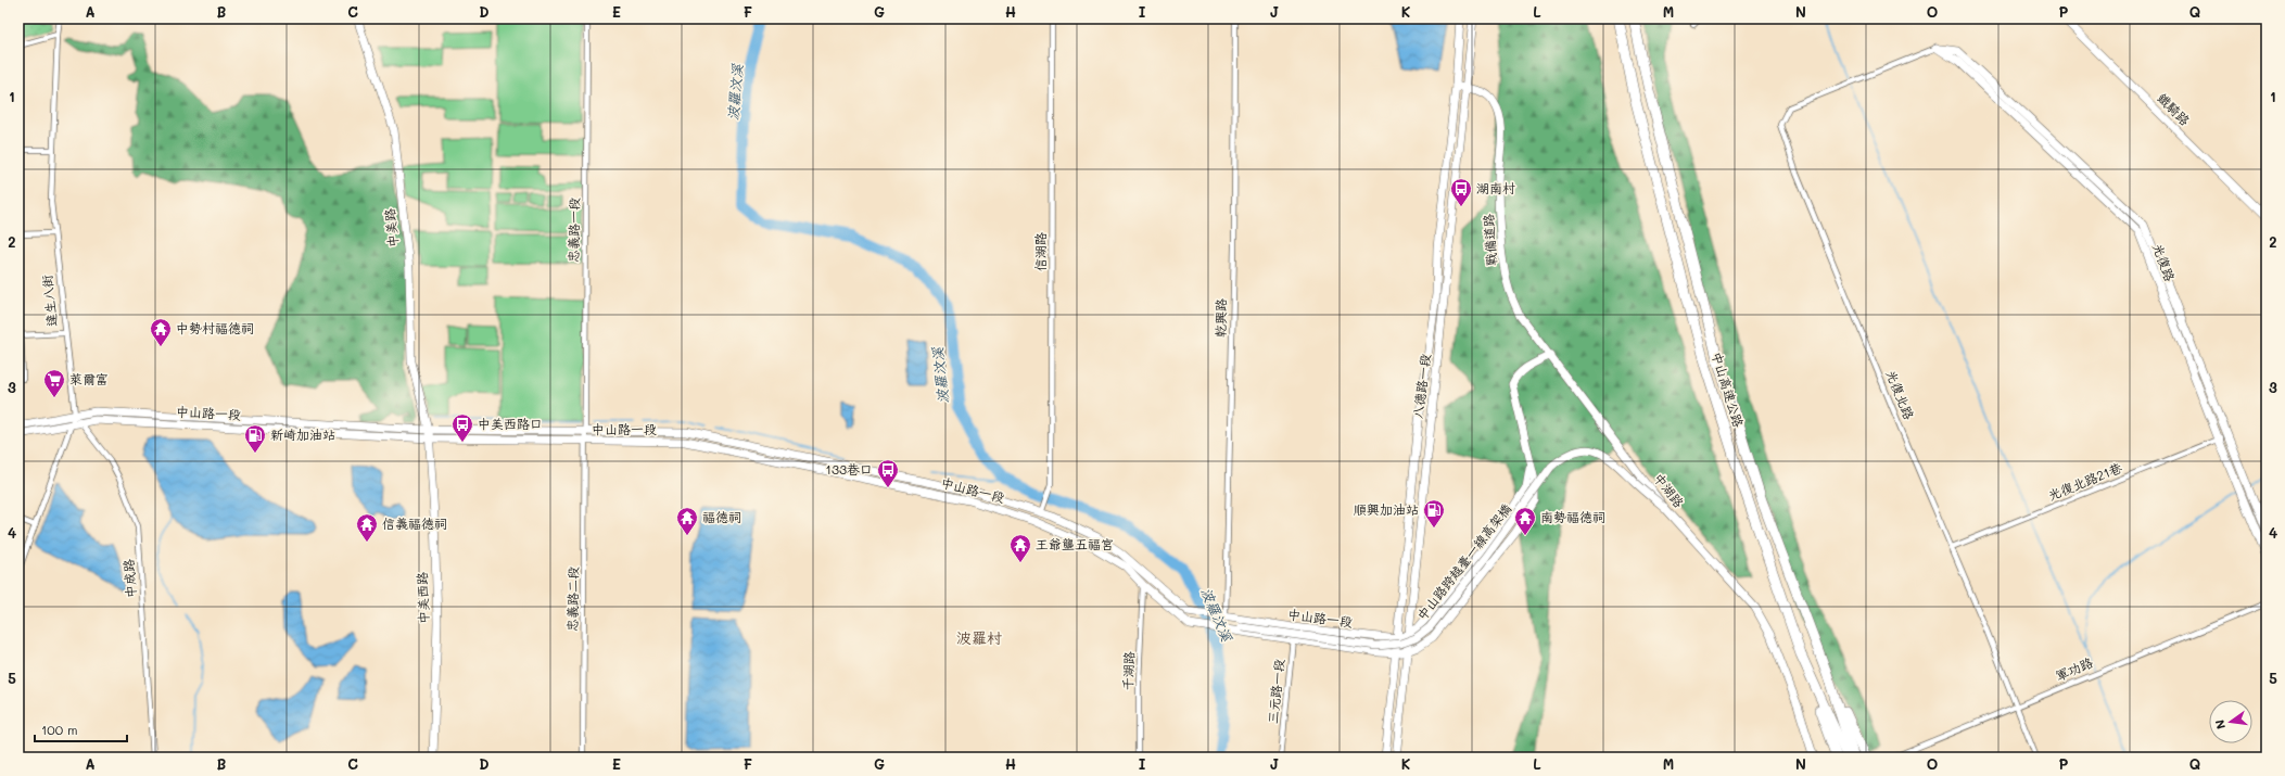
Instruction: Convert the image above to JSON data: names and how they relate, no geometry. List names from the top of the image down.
{
  "streets": {
    "highway": ["中山高速公路"],
    "street": [
      "鐵騎路",
      "中美路",
      "忠義路一段",
      "戰備道路",
      "信湖路",
      "光復路",
      "達生八街",
      "乾興路",
      "八德路一段",
      "光復北路",
      "中山路一段",
      "光復北路21巷",
      "中湖路",
      "中山路跨越臺一線高架橋",
      "中成路",
      "中美西路",
      "忠義路二段",
      "軍功路",
      "千湖路",
      "三元路一段"
    ]
  },
  "crossings": [
    ["中美路", "中山路一段"],
    ["中美路", "中美西路"],
    ["忠義路一段", "中山路一段"],
    ["忠義路一段", "忠義路二段"],
    ["戰備道路", "八德路一段"],
    ["戰備道路", "中湖路"],
    ["信湖路", "中山路一段"],
    ["光復路", "光復北路"],
    ["光復路", "光復北路21巷"],
    ["達生八街", "中山路一段"],
    ["達生八街", "中成路"],
    ["乾興路", "中山路一段"],
    ["八德路一段", "中山路一段"],
    ["光復北路", "光復北路21巷"],
    ["光復北路", "軍功路"],
    ["中山路一段", "中成路"],
    ["中山路一段", "中美西路"],
    ["中山路一段", "忠義路二段"],
    ["中山路一段", "千湖路"],
    ["中山路一段", "三元路一段"],
    ["中湖路", "中山路跨越臺一線高架橋"]
  ],
  "districts": ["波羅村"],
  "water": ["波羅汶溪"],
  "places": {
    "bus stop": ["湖南村", "中美西路口", "133巷口"],
    "temple": [
      "中勢村福德祠",
      "福德祠",
      "南勢福德祠",
      "信義福德祠",
      "王爺壟五福宮"
    ],
    "supermarket": ["萊爾富"],
    "fuel station": ["新崎加油站", "順興加油站"]
  },
  "scale_bar": "100 m",
  "north": "left",
  "grid": {
    "columns": [
      "A",
      "B",
      "C",
      "D",
      "E",
      "F",
      "G",
      "H",
      "I",
      "J",
      "K",
      "L",
      "M",
      "N",
      "O",
      "P",
      "Q"
    ],
    "rows": [
      "1",
      "2",
      "3",
      "4",
      "5"
    ]
  }
}
